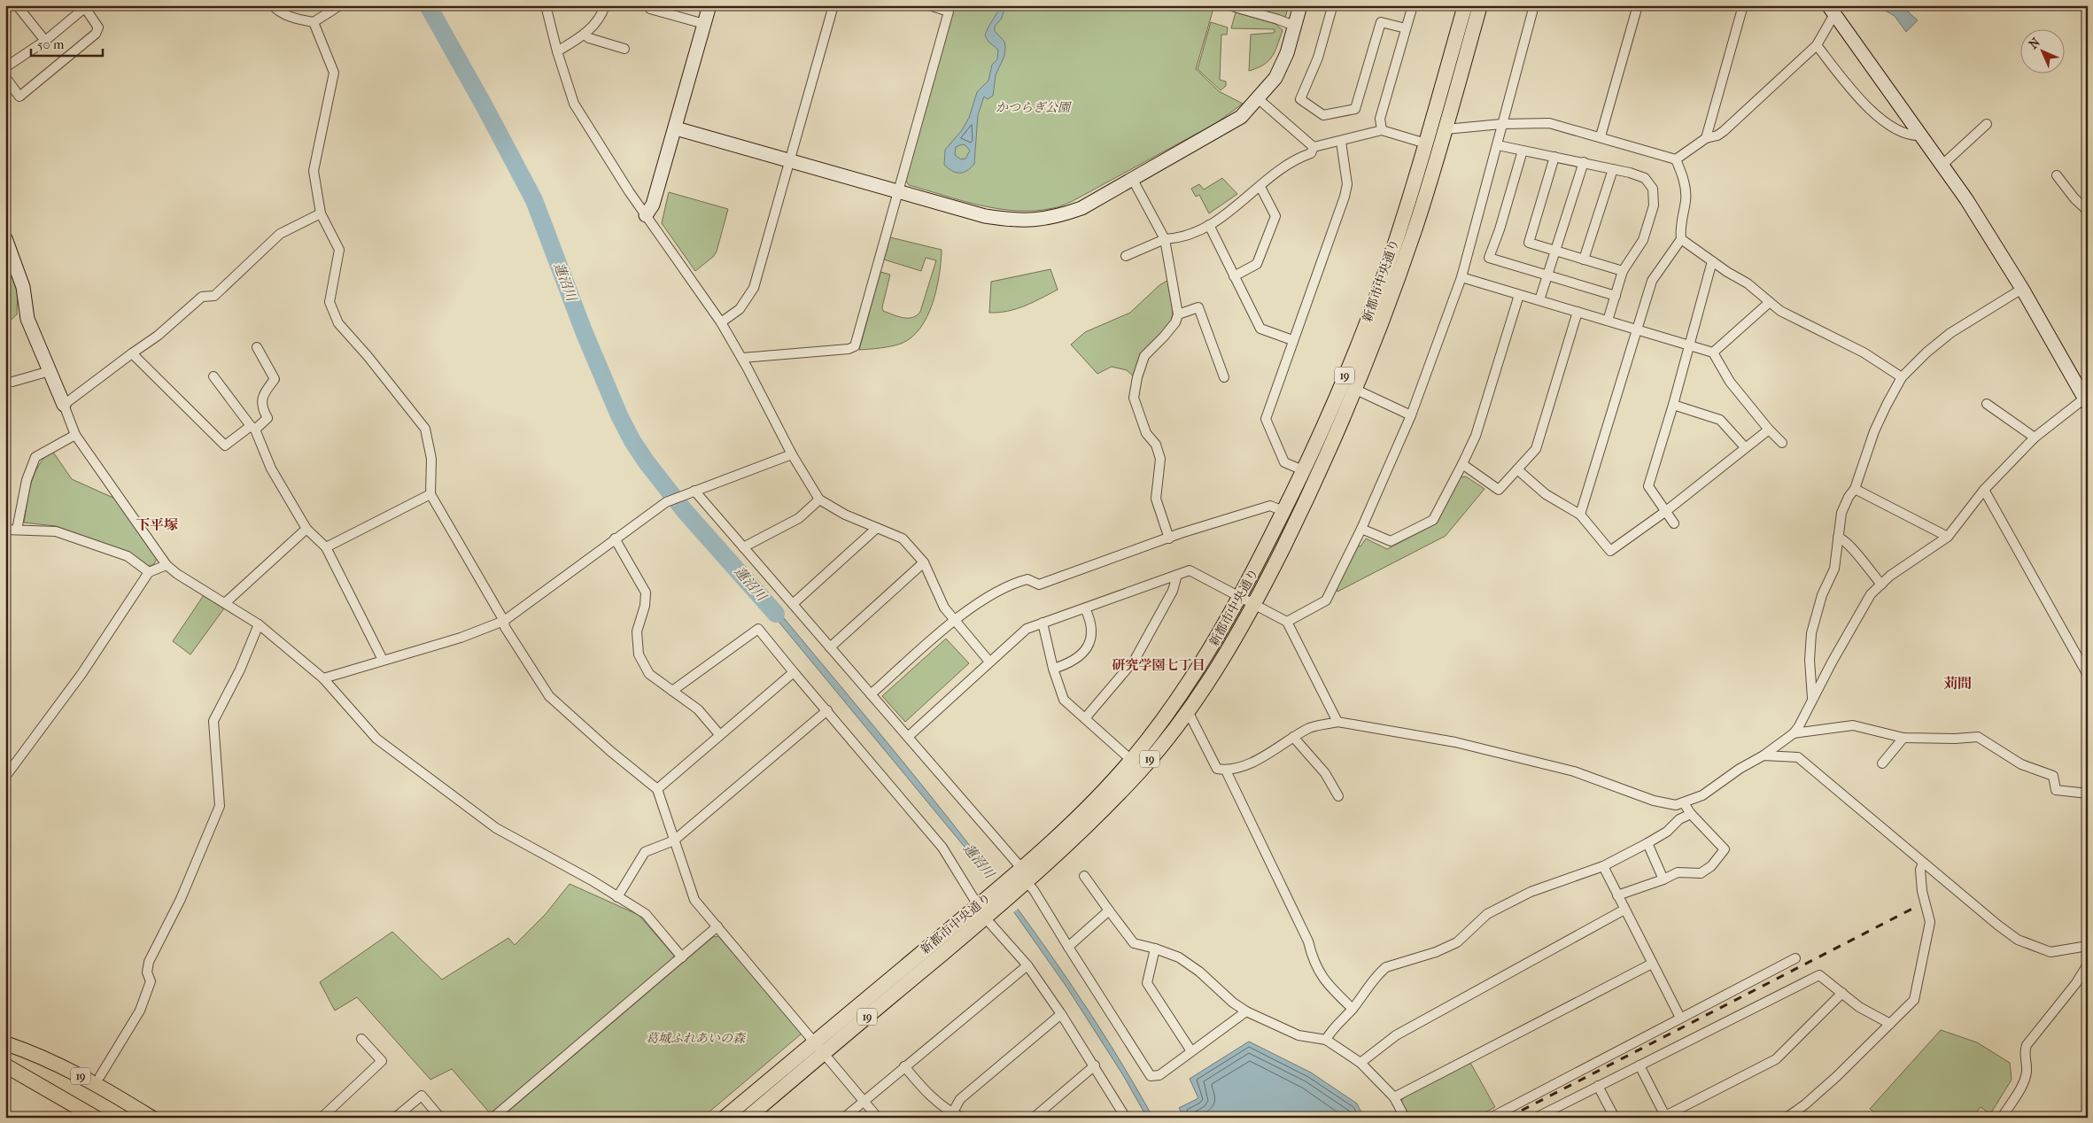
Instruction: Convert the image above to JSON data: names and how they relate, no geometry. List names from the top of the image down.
{
  "streets": {
    "main road": ["新都市中央通り", "19"]
  },
  "districts": ["下平塚", "研究学園七丁目", "苅間"],
  "water": ["蓮沼川"],
  "parks": ["かつらぎ公園", "葛城ふれあいの森"],
  "scale_bar": "50 m",
  "north": "top left"
}
